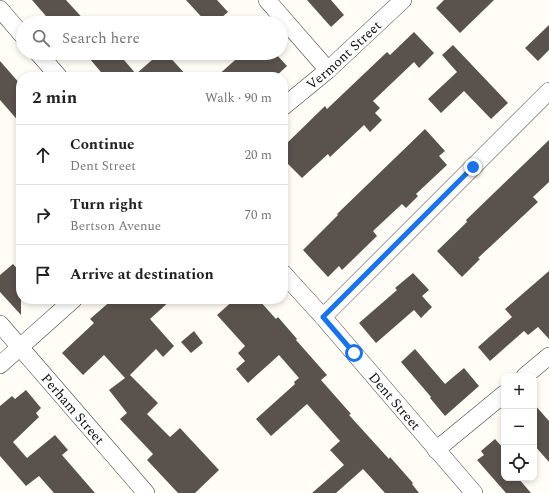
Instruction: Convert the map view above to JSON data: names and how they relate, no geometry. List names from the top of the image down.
{
  "streets": {
    "street": ["Vermont Street", "Dent Street", "Perham Street"]
  },
  "page": {
    "search": "Search here",
    "heading": ["2 min", "Walk · 90 m"],
    "list": [
      ["Continue", "Dent Street", "20 m"],
      ["Turn right", "Bertson Avenue", "70 m"],
      "Arrive at destination"
    ],
    "map_buttons": ["+", "−"]
  }
}
